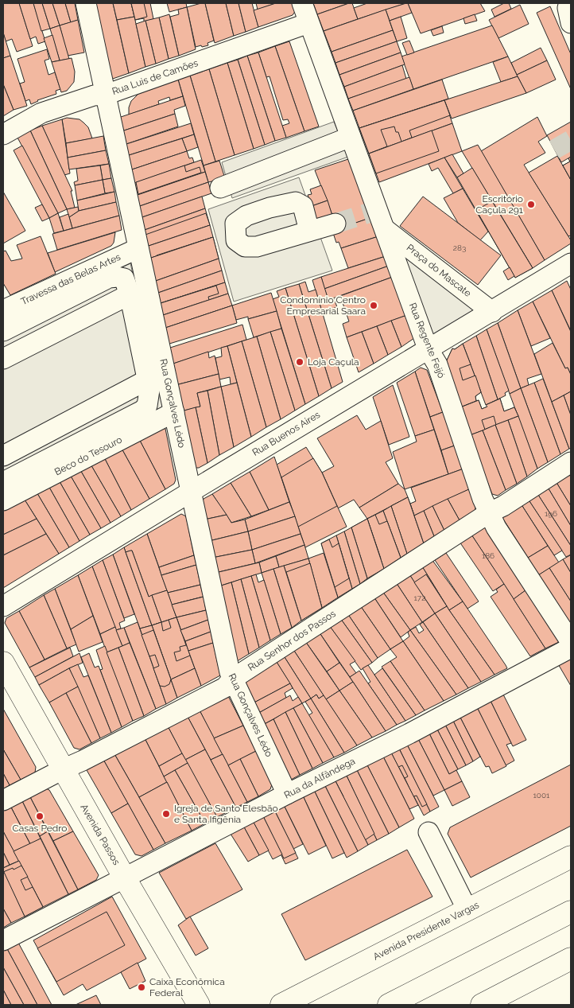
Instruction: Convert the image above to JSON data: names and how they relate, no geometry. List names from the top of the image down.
{
  "streets": {
    "main road": ["Avenida Passos", "Avenida Presidente Vargas"],
    "street": [
      "Rua Luis de Camões",
      "Praça do Mascate",
      "Travessa das Belas Artes",
      "Rua Regente Feijó",
      "Rua Gonçalves Lédo",
      "Rua Buenos Aires",
      "Beco do Tesouro",
      "Rua Senhor dos Passos",
      "Rua da Alfândega"
    ]
  },
  "crossings": [
    ["Rua Luis de Camões", "Rua Regente Feijó"],
    ["Rua Luis de Camões", "Rua Gonçalves Lédo"],
    ["Praça do Mascate", "Rua Regente Feijó"],
    ["Praça do Mascate", "Rua Buenos Aires"],
    ["Travessa das Belas Artes", "Rua Gonçalves Lédo"],
    ["Rua Regente Feijó", "Rua Buenos Aires"],
    ["Rua Regente Feijó", "Rua Senhor dos Passos"],
    ["Rua Gonçalves Lédo", "Rua Buenos Aires"],
    ["Rua Gonçalves Lédo", "Beco do Tesouro"],
    ["Rua Gonçalves Lédo", "Rua Senhor dos Passos"],
    ["Rua Gonçalves Lédo", "Rua da Alfândega"],
    ["Rua Senhor dos Passos", "Avenida Passos"],
    ["Rua da Alfândega", "Avenida Passos"]
  ],
  "places": [
    "Escritório Caçula 291",
    "Condomínio Centro Empresarial Saara",
    "Loja Caçula",
    "Igreja de Santo Elesbão e Santa Ifigênia",
    "Casas Pedro",
    "Caixa Econômica Federal"
  ],
  "house_numbers": [
    "283",
    "196",
    "186",
    "172",
    "1001"
  ]
}
